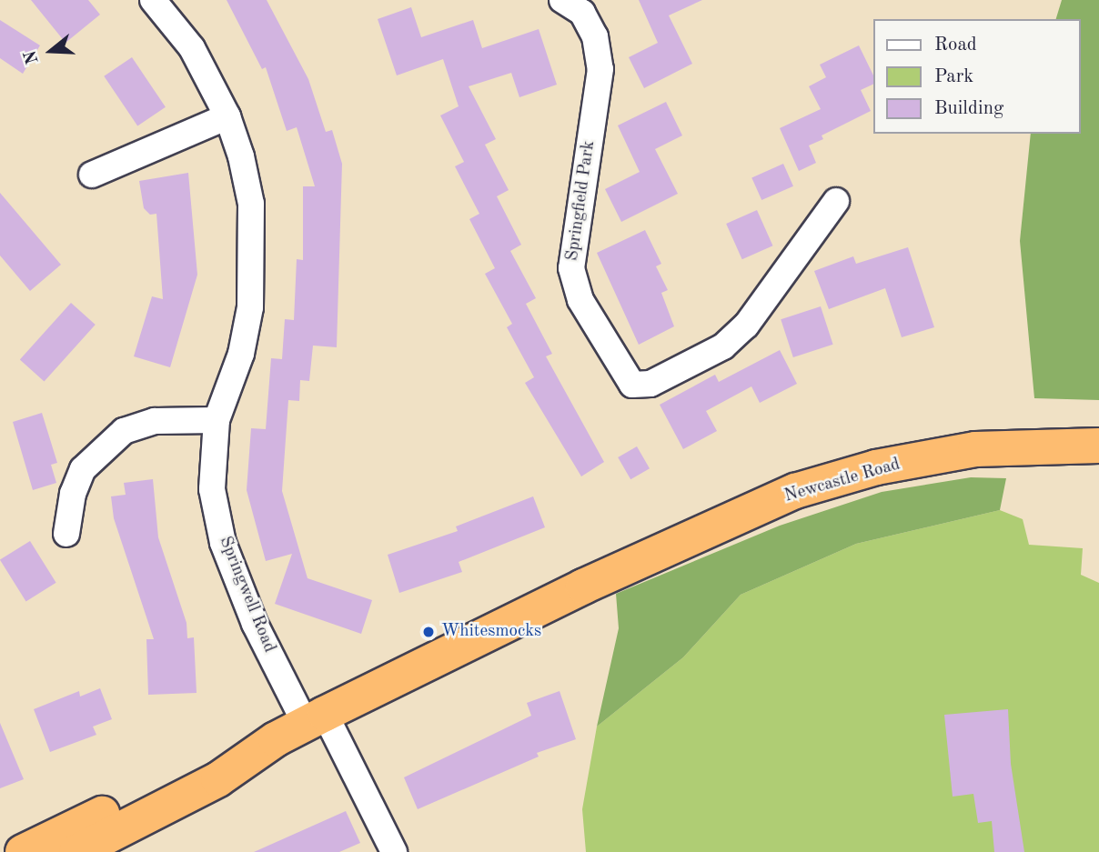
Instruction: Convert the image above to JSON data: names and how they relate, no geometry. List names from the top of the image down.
{
  "streets": {
    "highway": ["Newcastle Road"],
    "street": ["Springfield Park", "Springwell Road"]
  },
  "crossings": [
    ["Newcastle Road", "Springwell Road"]
  ],
  "places": ["Whitesmocks"],
  "legend": ["Road", "Park", "Building"],
  "north": "left"
}
